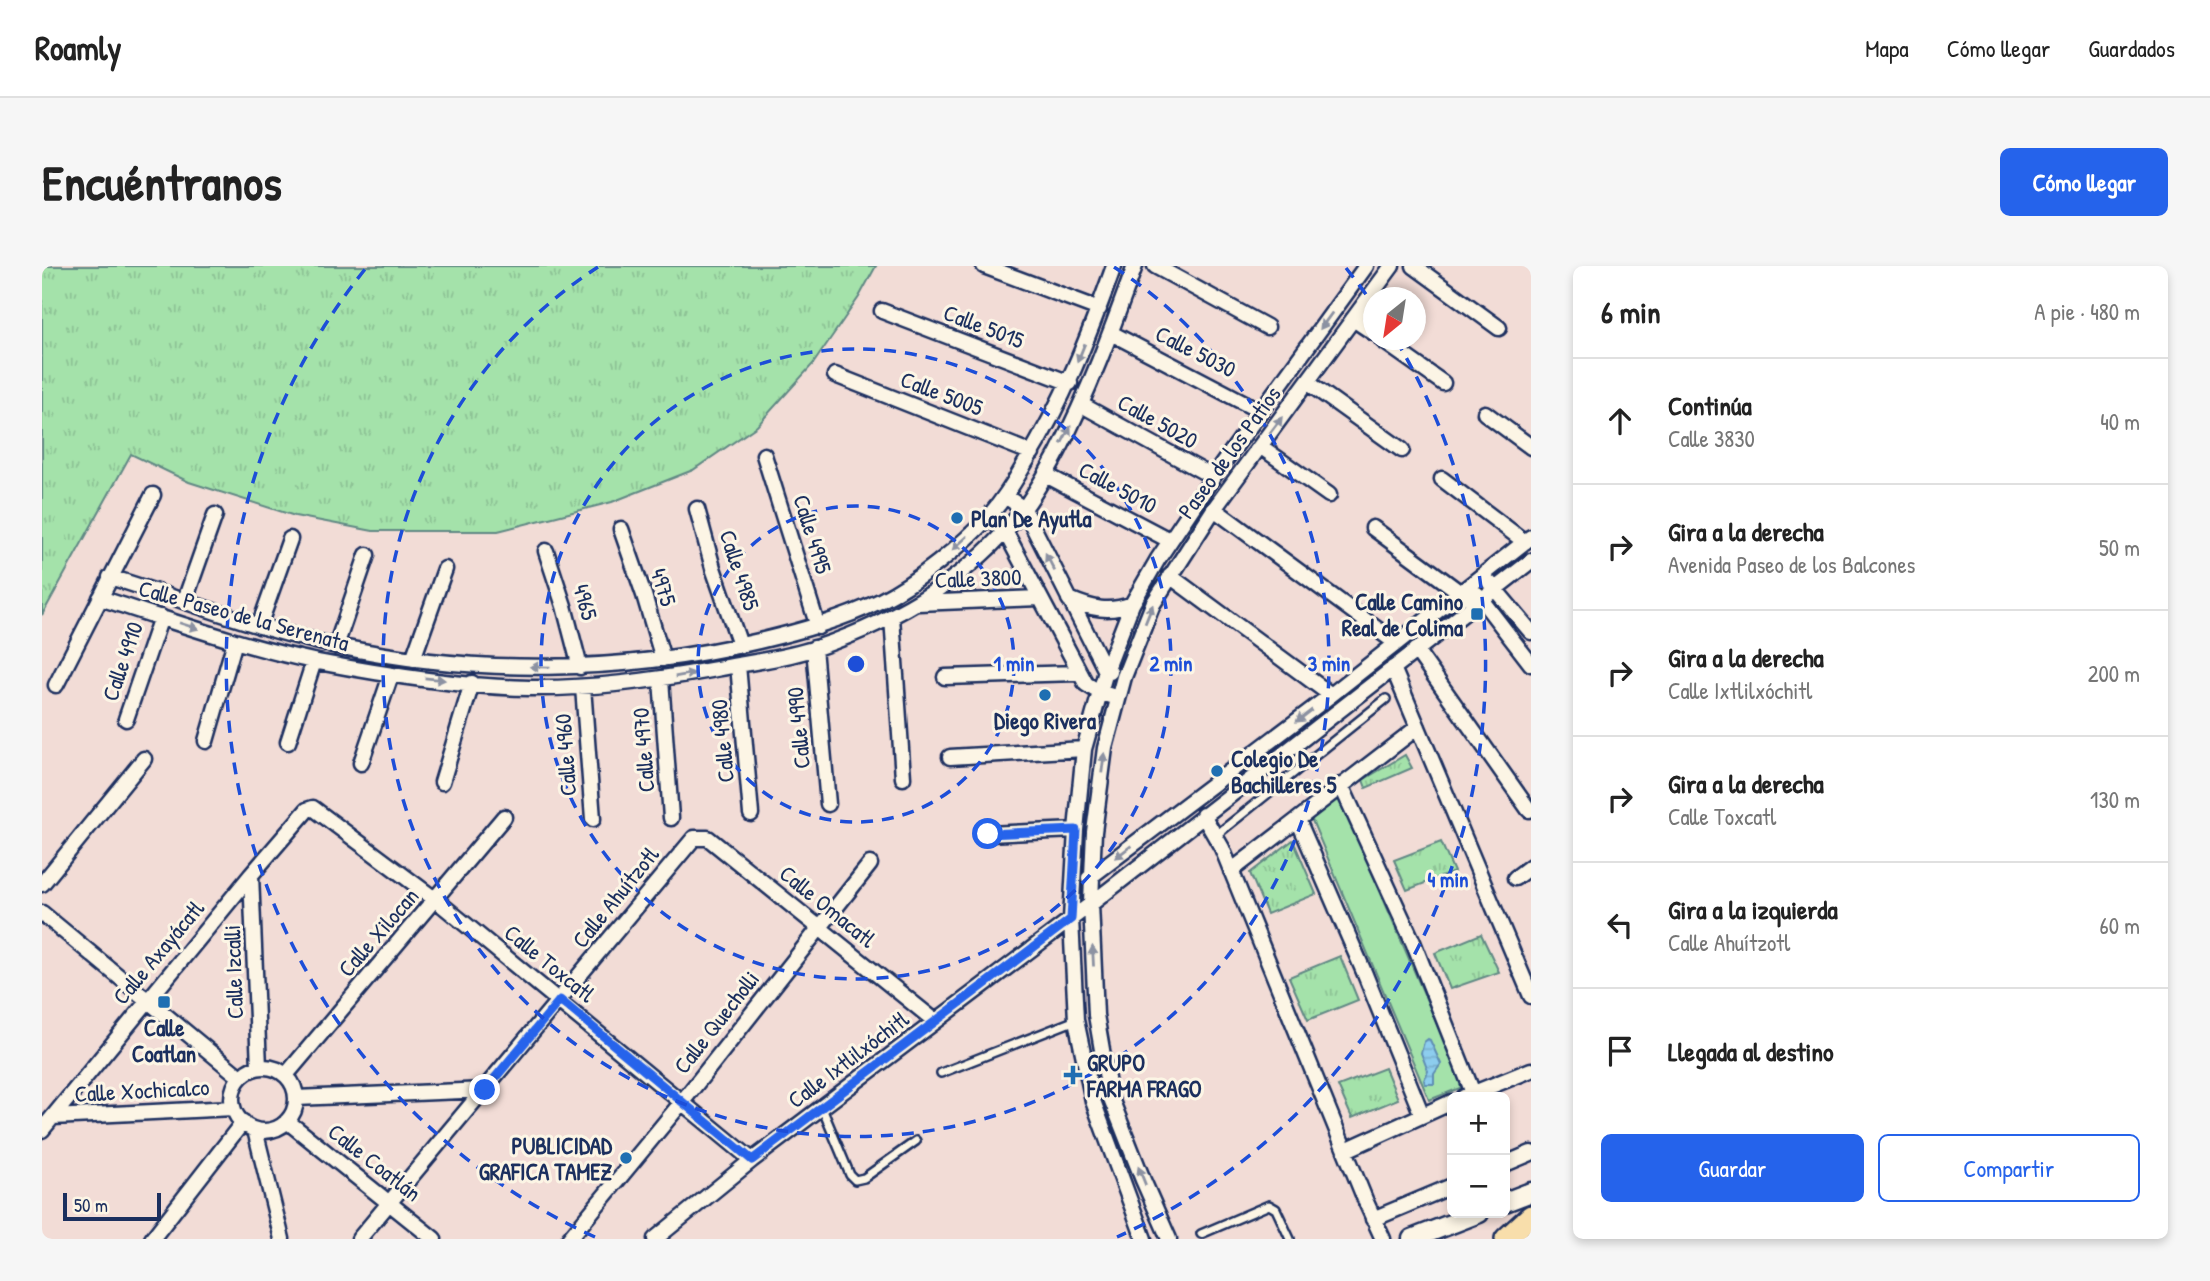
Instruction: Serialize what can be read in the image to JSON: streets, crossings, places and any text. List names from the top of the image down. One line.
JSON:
{"streets":{"street":["Calle 5015","Calle 5030","Calle 5005","Calle 5020","Paseo de los Patios","Calle 5010","Calle 4995","Calle 4985","Calle 3800","4975","4965","Calle Paseo de la Serenata","Calle 4910","Calle 4990","Calle 4980","Calle 4970","Calle 4960","Calle Ahuítzotl","Calle Omacatl","Calle Xilocan","Calle Axayácatl","Calle Toxcatl","Calle Izcalli","Calle Quecholli","Calle Ixtlilxóchitl","Calle Xochicalco","Calle Coatlán"]},"crossings":[["Calle 5015","Calle Paseo de la Serenata"],["Calle 5030","Paseo de los Patios"],["Calle 5030","Calle Paseo de la Serenata"],["Calle 5005","Calle Paseo de la Serenata"],["Calle 5020","Paseo de los Patios"],["Calle 5020","Calle Paseo de la Serenata"],["Paseo de los Patios","Calle 5010"],["Paseo de los Patios","Calle Ixtlilxóchitl"],["Calle 5010","Calle Paseo de la Serenata"],["Calle 4995","Calle Paseo de la Serenata"],["Calle 4985","Calle Paseo de la Serenata"],["Calle 3800","Calle Paseo de la Serenata"],["4975","Calle Paseo de la Serenata"],["4965","Calle Paseo de la Serenata"],["Calle Paseo de la Serenata","Calle 4910"],["Calle Paseo de la Serenata","Calle 4990"],["Calle Paseo de la Serenata","Calle 4980"],["Calle Paseo de la Serenata","Calle 4970"],["Calle Paseo de la Serenata","Calle 4960"],["Calle Ahuítzotl","Calle Omacatl"],["Calle Ahuítzotl","Calle Toxcatl"],["Calle Ahuítzotl","Calle Coatlán"],["Calle Omacatl","Calle Quecholli"],["Calle Omacatl","Calle Ixtlilxóchitl"],["Calle Xilocan","Calle Toxcatl"],["Calle Xilocan","Calle Izcalli"],["Calle Xilocan","Calle Xochicalco"],["Calle Xilocan","Calle Coatlán"],["Calle Axayácatl","Calle Toxcatl"],["Calle Axayácatl","Calle Izcalli"],["Calle Axayácatl","Calle Xochicalco"],["Calle Toxcatl","Calle Quecholli"],["Calle Toxcatl","Calle Ixtlilxóchitl"],["Calle Izcalli","Calle Xochicalco"],["Calle Izcalli","Calle Coatlán"],["Calle Xochicalco","Calle Coatlán"]],"places":{"other":["Plan De Ayutla","Diego Rivera","Colegio De Bachilleres 5","PUBLICIDAD GRAFICA TAMEZ"],"transit":["Calle Camino Real de Colima","Calle Coatlan"],"health":["GRUPO FARMA FRAGO"]},"scale_bar":"50 m","north":"bottom left","page":{"header":"Roamly","nav":["Mapa","Cómo llegar","Guardados"],"buttons":["Cómo llegar",["Guardar","Compartir"]],"title":"Encuéntranos","heading":["6 min","A pie · 480 m"],"list":[["Continúa","Calle 3830","40 m"],["Gira a la derecha","Avenida Paseo de los Balcones","50 m"],["Gira a la derecha","Calle Ixtlilxóchitl","200 m"],["Gira a la derecha","Calle Toxcatl","130 m"],["Gira a la izquierda","Calle Ahuítzotl","60 m"],"Llegada al destino"],"map_buttons":["+","−"],"scale":"50 m"},"rings":["1 min","2 min","3 min","4 min"]}
